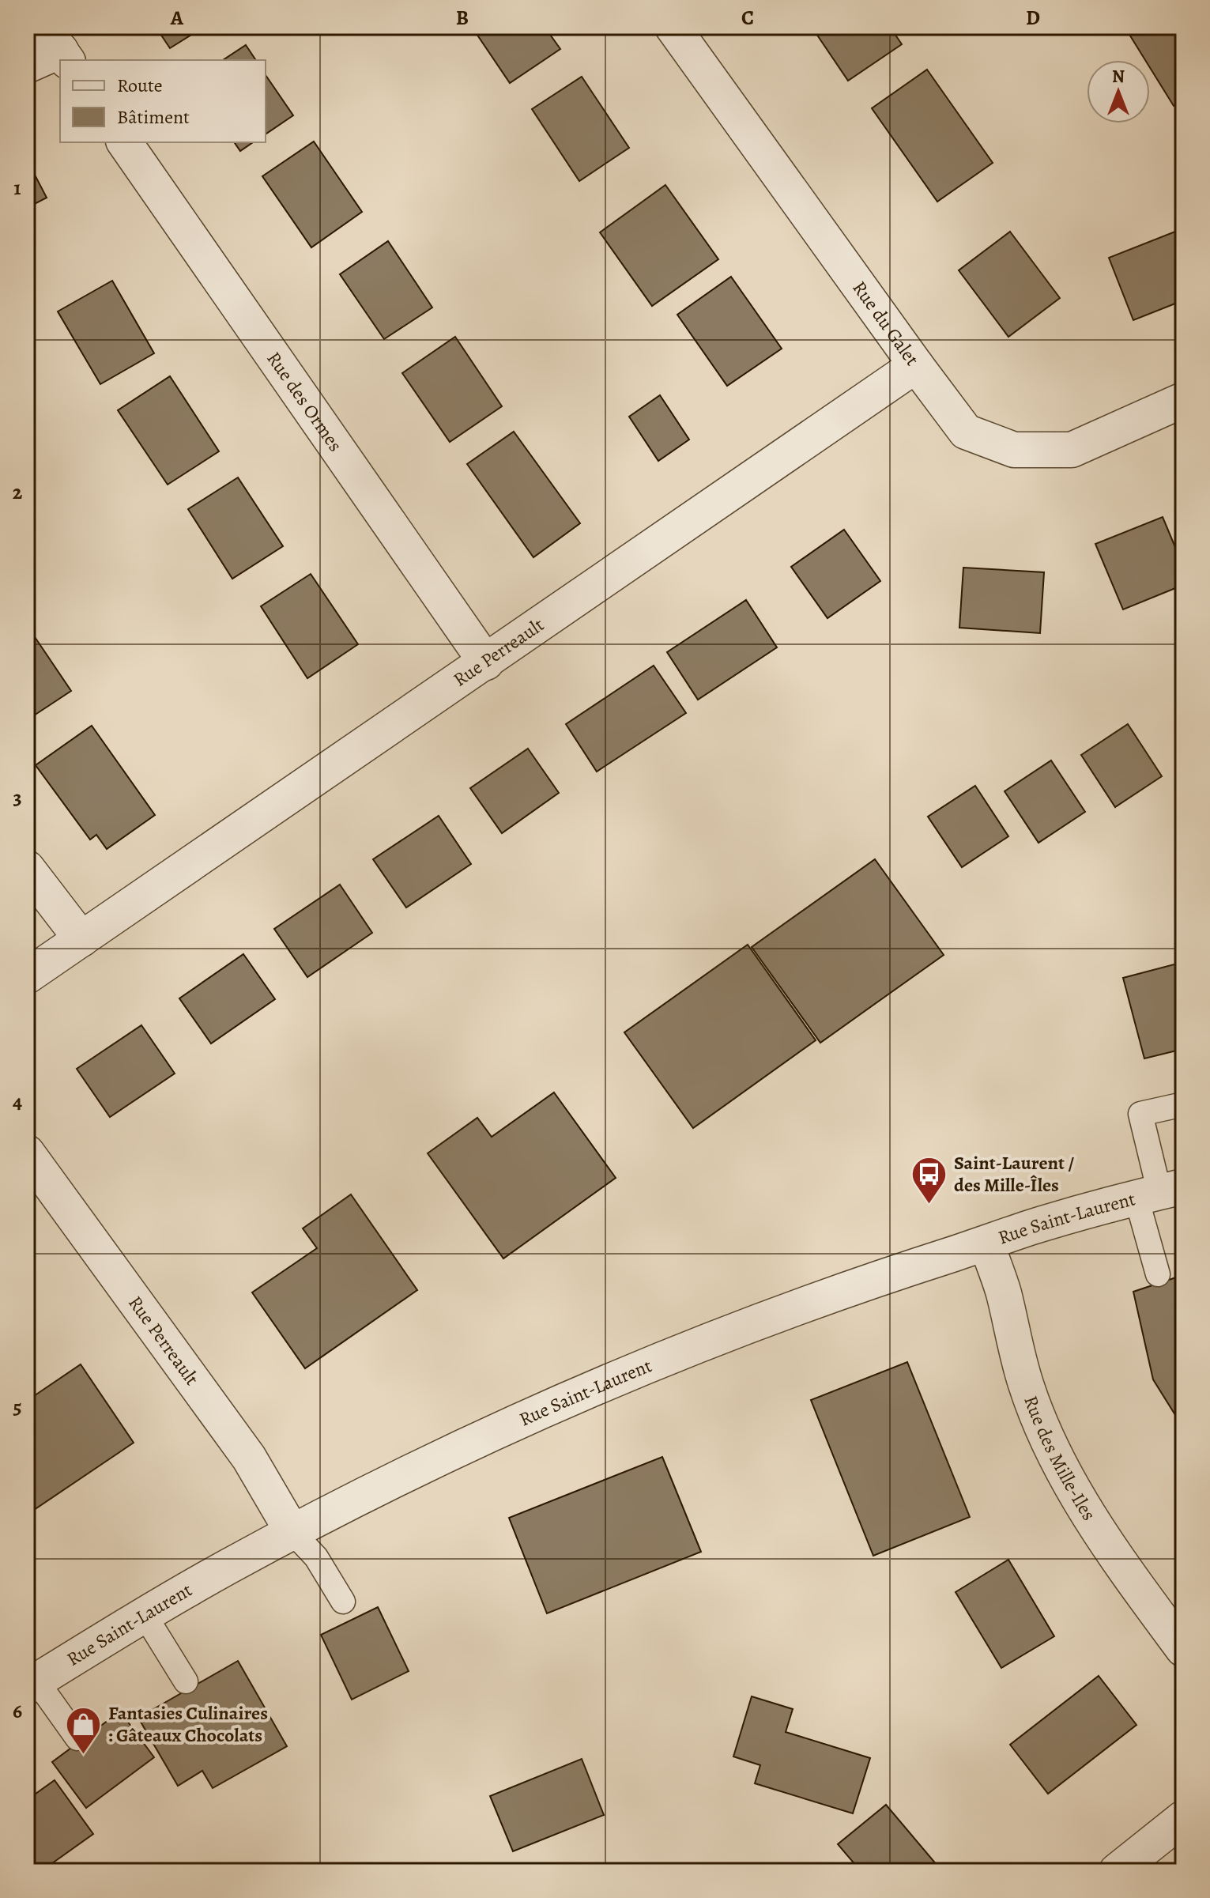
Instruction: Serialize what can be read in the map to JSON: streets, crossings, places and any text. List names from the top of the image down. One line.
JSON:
{"streets":{"street":["Rue du Galet","Rue des Ormes","Rue Perreault","Rue Saint-Laurent","Rue des Mille-Iles"]},"crossings":[["Rue du Galet","Rue Perreault"],["Rue des Ormes","Rue Perreault"],["Rue Perreault","Rue Saint-Laurent"],["Rue Saint-Laurent","Rue des Mille-Iles"]],"places":{"bus stop":["Saint-Laurent / des Mille-Îles"],"shop":["Fantasies Culinaires : Gâteaux Chocolats"]},"legend":["Route","Bâtiment"],"north":"top","grid":{"columns":["A","B","C","D"],"rows":["1","2","3","4","5","6"]}}
